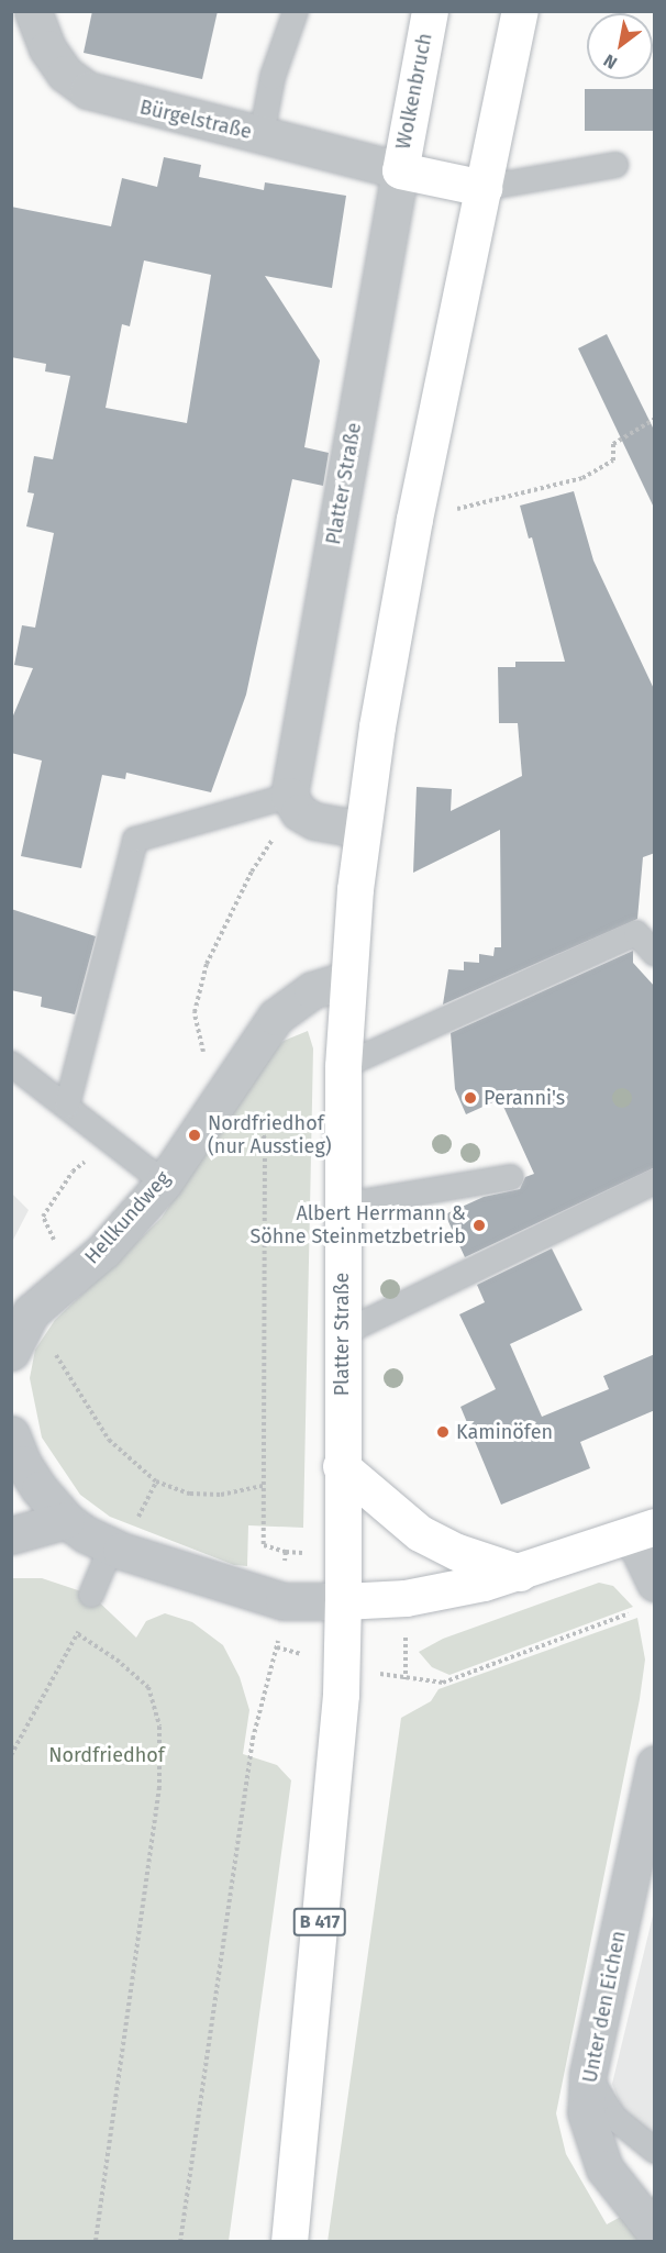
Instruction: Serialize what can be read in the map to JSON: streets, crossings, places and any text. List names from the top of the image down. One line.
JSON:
{"streets":{"main road":["Wolkenbruch","Platter Straße","B 417"],"street":["Bürgelstraße","Hellkundweg","Unter den Eichen"]},"crossings":[["Wolkenbruch","Bürgelstraße"],["Wolkenbruch","Platter Straße"],["Bürgelstraße","Platter Straße"],["Platter Straße","Hellkundweg"],["Platter Straße","B 417"]],"parks":["Nordfriedhof"],"places":["Peranni's","Nordfriedhof (nur Ausstieg)","Albert Herrmann & Söhne Steinmetzbetrieb","Kaminöfen"],"north":"bottom left"}
